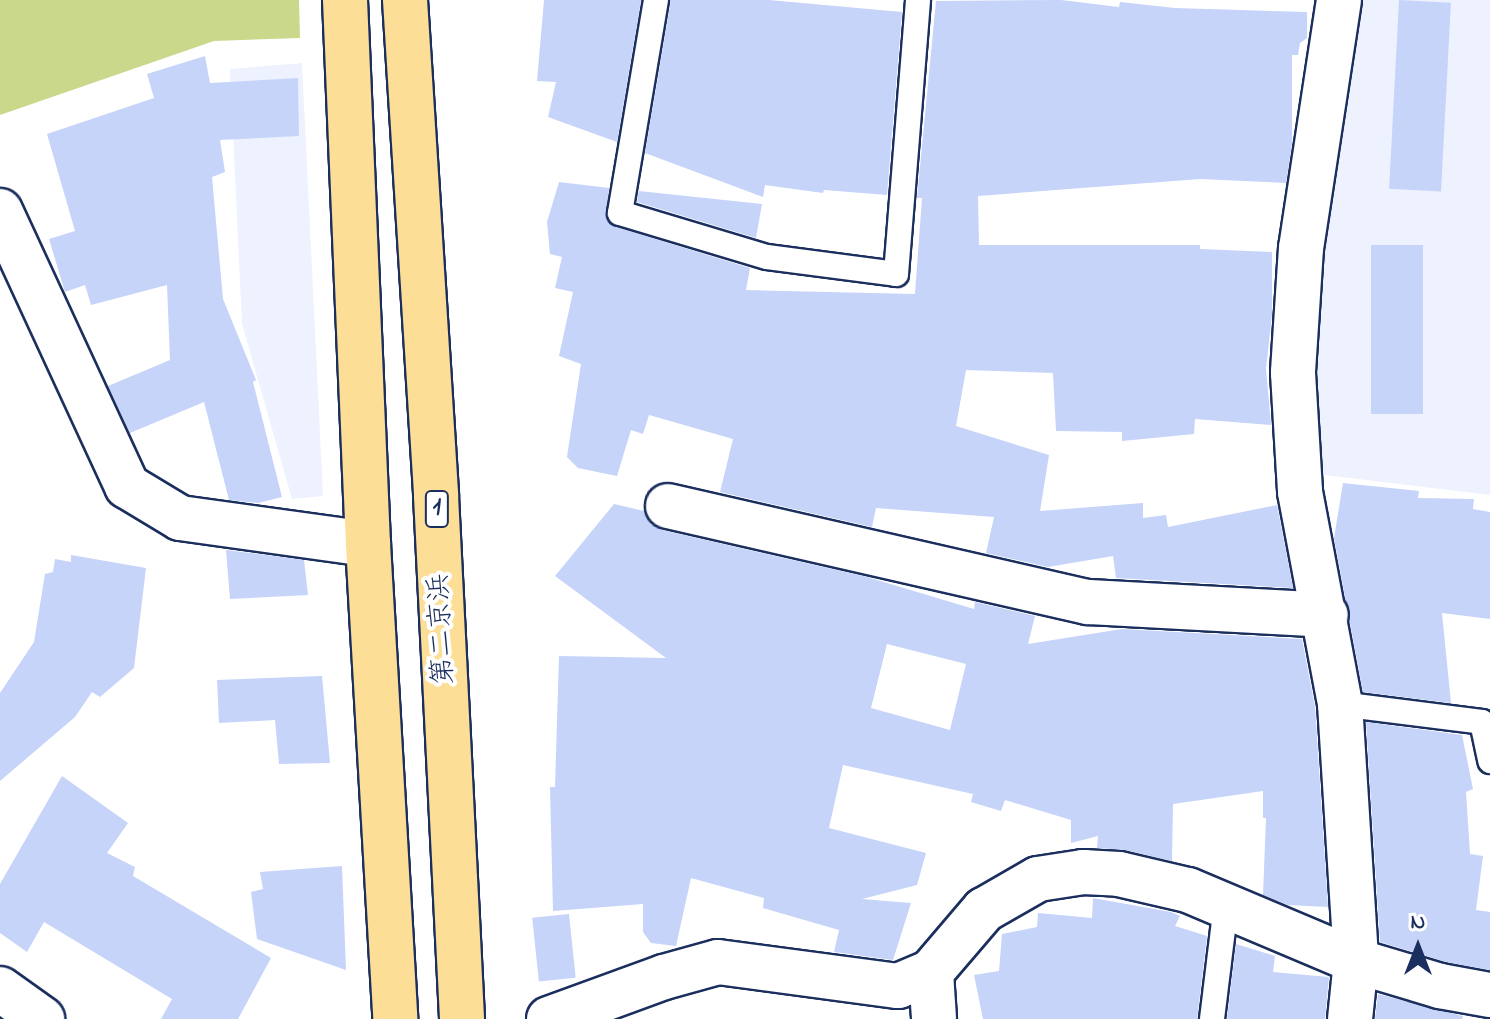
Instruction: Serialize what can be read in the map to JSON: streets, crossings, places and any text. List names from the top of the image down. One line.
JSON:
{"streets":{"highway":["1","第二京浜"]},"north":"top"}
